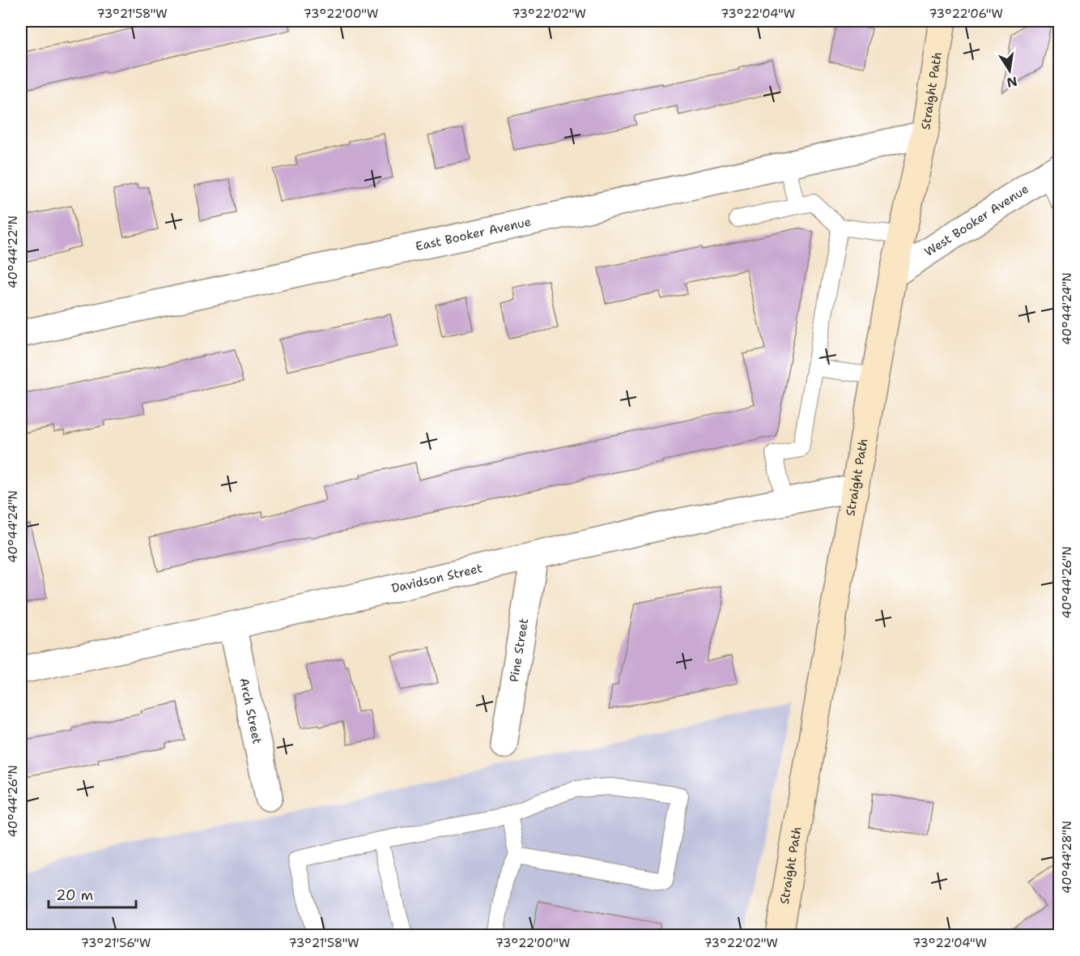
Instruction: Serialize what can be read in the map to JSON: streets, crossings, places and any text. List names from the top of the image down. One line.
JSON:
{"streets":{"main road":["Straight Path"],"street":["West Booker Avenue","East Booker Avenue","Davidson Street","Pine Street","Arch Street"]},"crossings":[["Straight Path","West Booker Avenue"],["Straight Path","East Booker Avenue"],["Straight Path","Davidson Street"],["Davidson Street","Pine Street"],["Davidson Street","Arch Street"]],"scale_bar":"20 m","north":"bottom","coordinates":["73°21'58\"W","73°22'00\"W","73°22'02\"W","73°22'04\"W","73°22'06\"W","40°44'22\"N","40°44'24\"N","40°44'26\"N","40°44'28\"N","73°21'56\"W"]}
